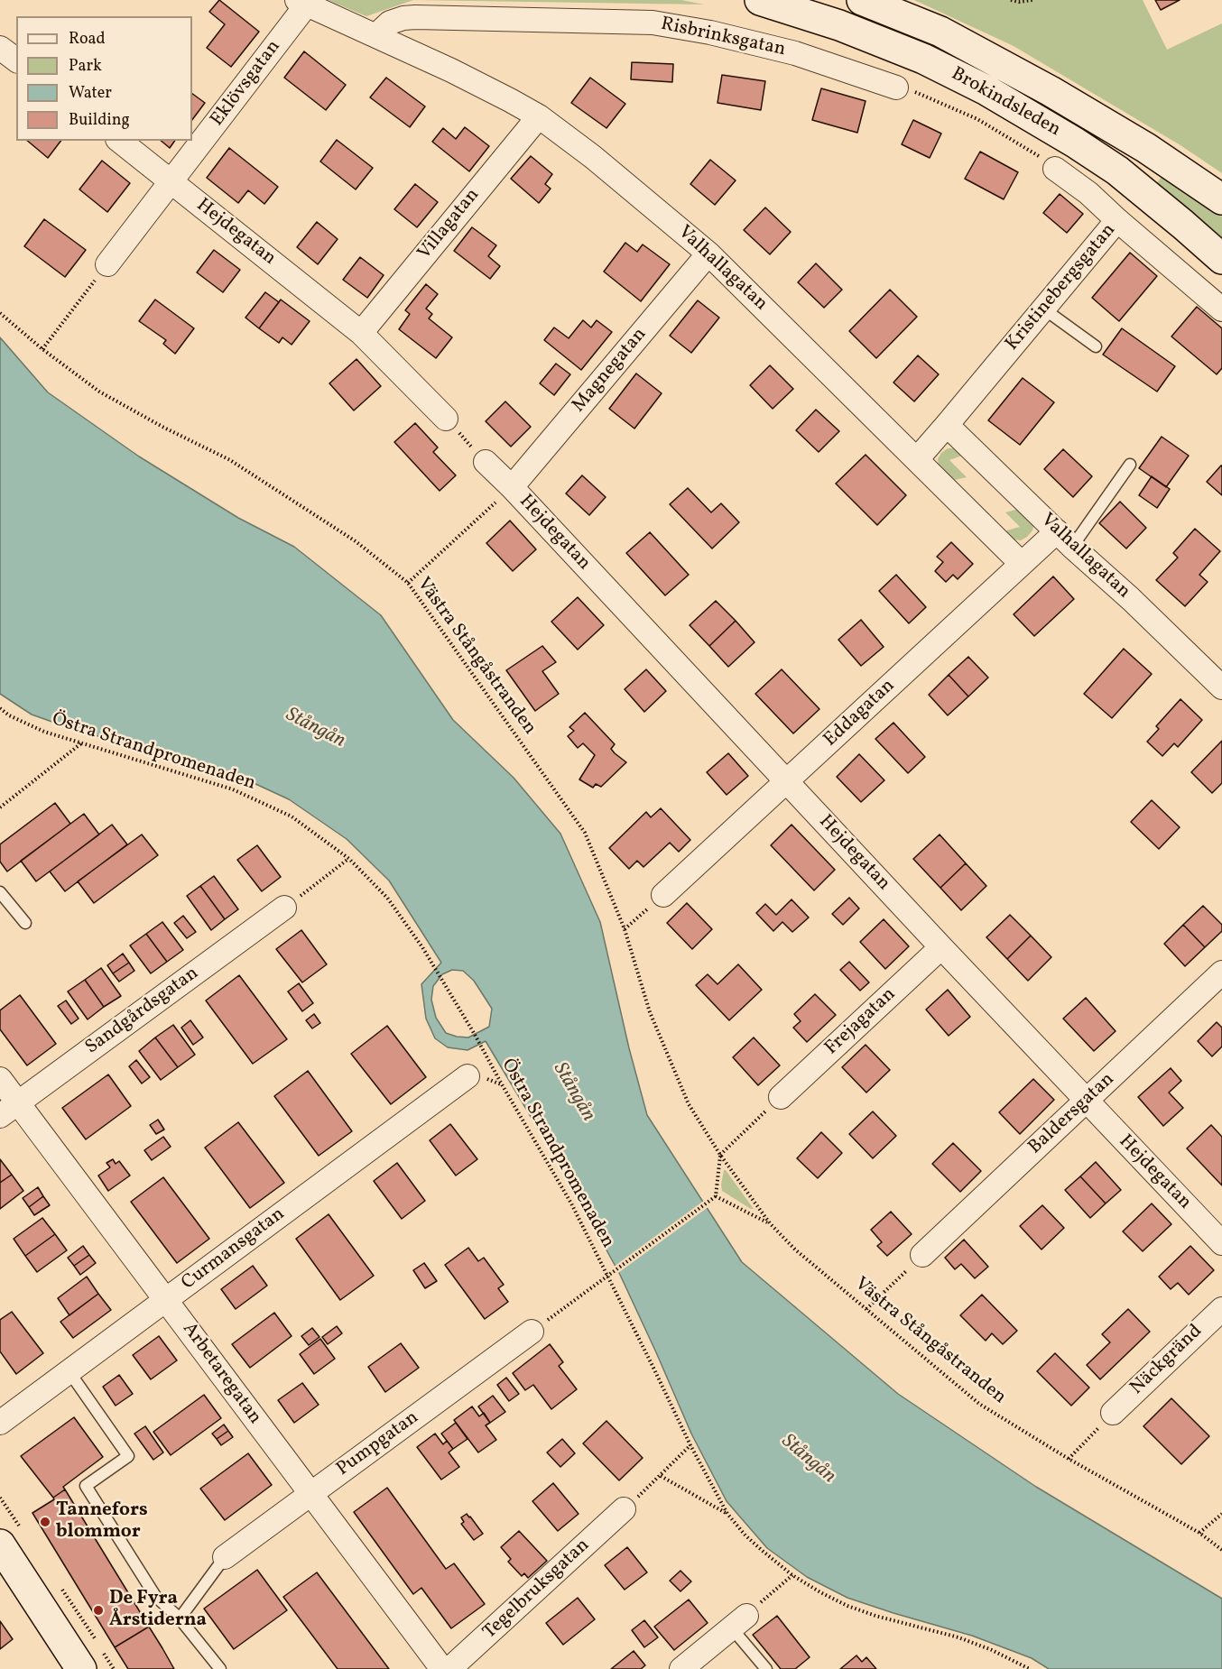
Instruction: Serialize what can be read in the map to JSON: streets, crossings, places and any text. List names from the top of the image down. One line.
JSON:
{"streets":{"main road":["Brokindsleden"],"street":["Risbrinksgatan","Eklövsgatan","Villagatan","Hejdegatan","Valhallagatan","Kristinebergsgatan","Magnegatan","Eddagatan","Sandgårdsgatan","Frejagatan","Baldersgatan","Curmansgatan","Näckgränd","Arbetaregatan","Pumpgatan","Tegelbruksgatan"],"path":["Västra Stångåstranden","Östra Strandpromenaden"]},"crossings":[["Risbrinksgatan","Valhallagatan"],["Eklövsgatan","Hejdegatan"],["Villagatan","Hejdegatan"],["Villagatan","Valhallagatan"],["Hejdegatan","Magnegatan"],["Hejdegatan","Eddagatan"],["Hejdegatan","Frejagatan"],["Hejdegatan","Baldersgatan"],["Valhallagatan","Kristinebergsgatan"],["Valhallagatan","Magnegatan"],["Valhallagatan","Eddagatan"],["Sandgårdsgatan","Arbetaregatan"],["Curmansgatan","Arbetaregatan"],["Arbetaregatan","Pumpgatan"]],"water":["Stångån"],"places":["Tannefors blommor","De Fyra Årstiderna"],"legend":["Road","Park","Water","Building"]}
